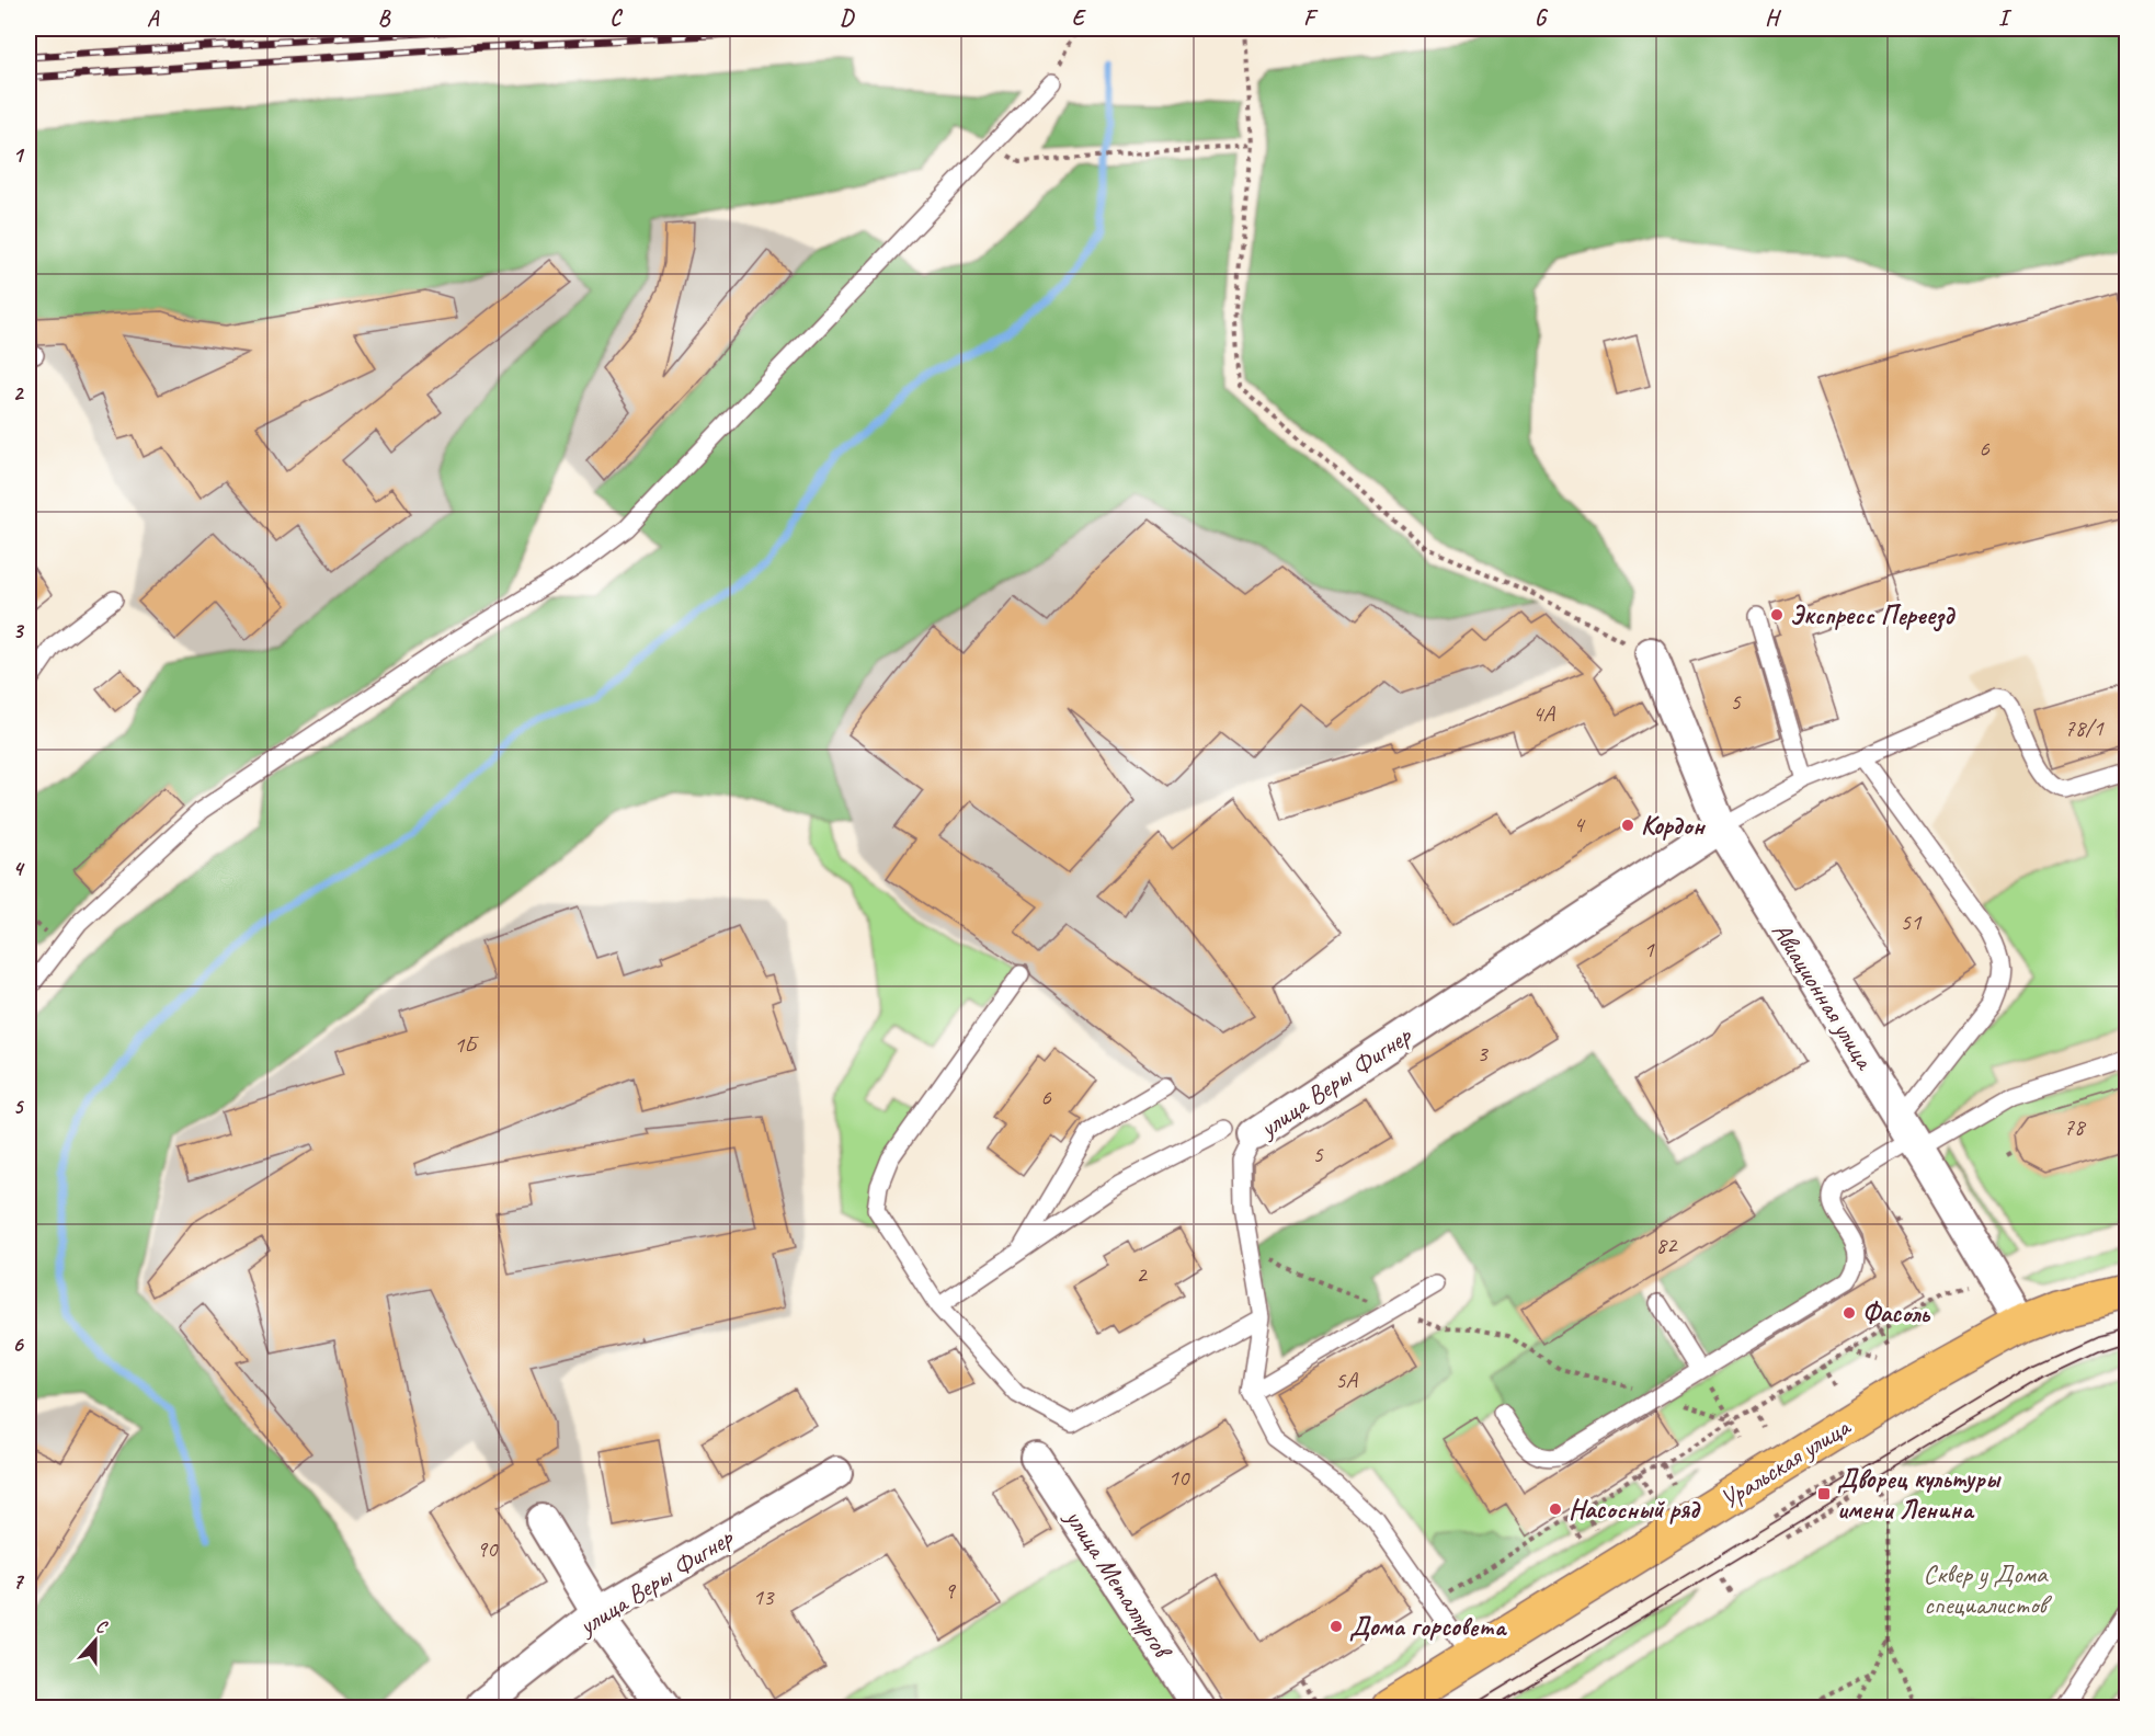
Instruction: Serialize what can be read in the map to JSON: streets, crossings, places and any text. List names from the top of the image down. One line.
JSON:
{"streets":{"main road":["Уральская улица"],"street":["Авиационная улица","улица Веры Фигнер","улица Металлургов"]},"crossings":[["Авиационная улица","улица Веры Фигнер"],["Авиационная улица","Уральская улица"]],"parks":["Сквер у Дома специалистов"],"places":{"other":["Экспресс Переезд","Кордон","Фасоль","Насосный ряд","Дома горсовета"],"transit":["Дворец культуры имени Ленина"]},"house_numbers":["6","5","4А","78/1","4","51","1","1Б","3","6","78","5","82","2","5А","10","90","9","13"],"north":"top","grid":{"columns":["A","B","C","D","E","F","G","H","I"],"rows":["1","2","3","4","5","6","7"]}}
